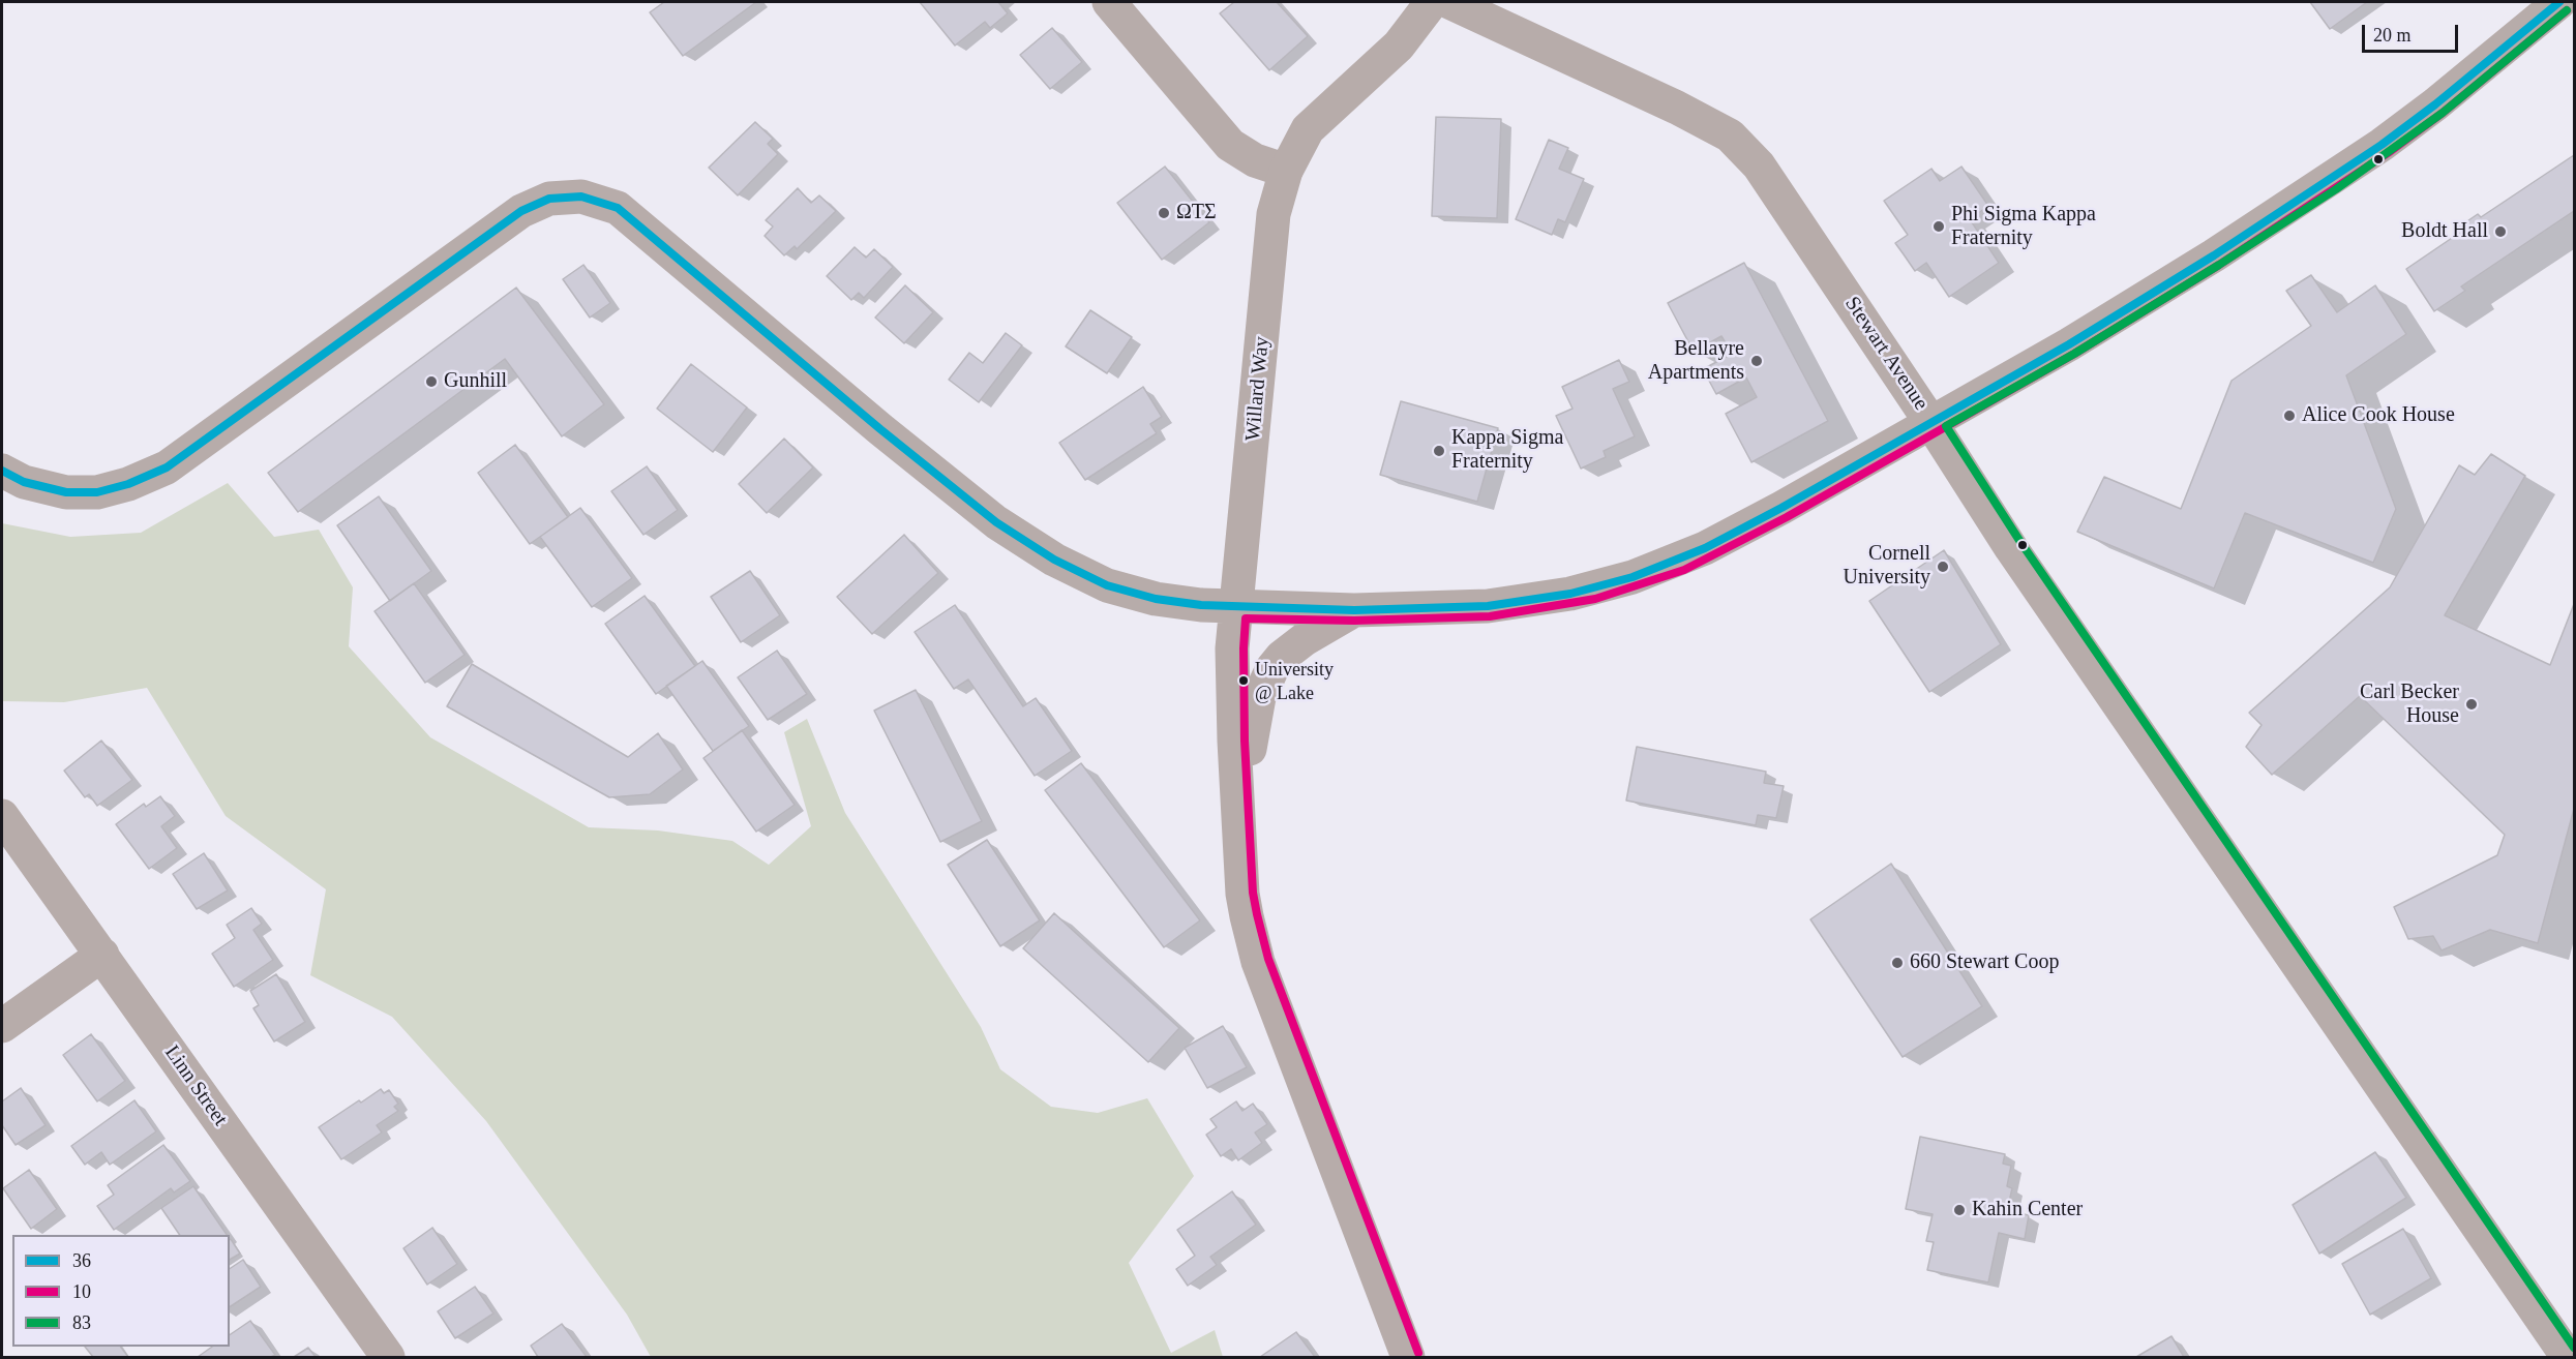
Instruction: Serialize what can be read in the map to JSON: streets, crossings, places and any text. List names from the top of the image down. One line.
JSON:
{"streets":{"street":["Stewart Avenue","Willard Way","Linn Street"]},"places":["ΩΤΣ","Phi Sigma Kappa Fraternity","Boldt Hall","Bellayre Apartments","Gunhill","Alice Cook House","Kappa Sigma Fraternity","Cornell University","University @ Lake","Carl Becker House","660 Stewart Coop","Kahin Center"],"lines":["transit line 36","transit line 10","transit line 83"],"legend":["36","10","83"],"scale_bar":"20 m"}
